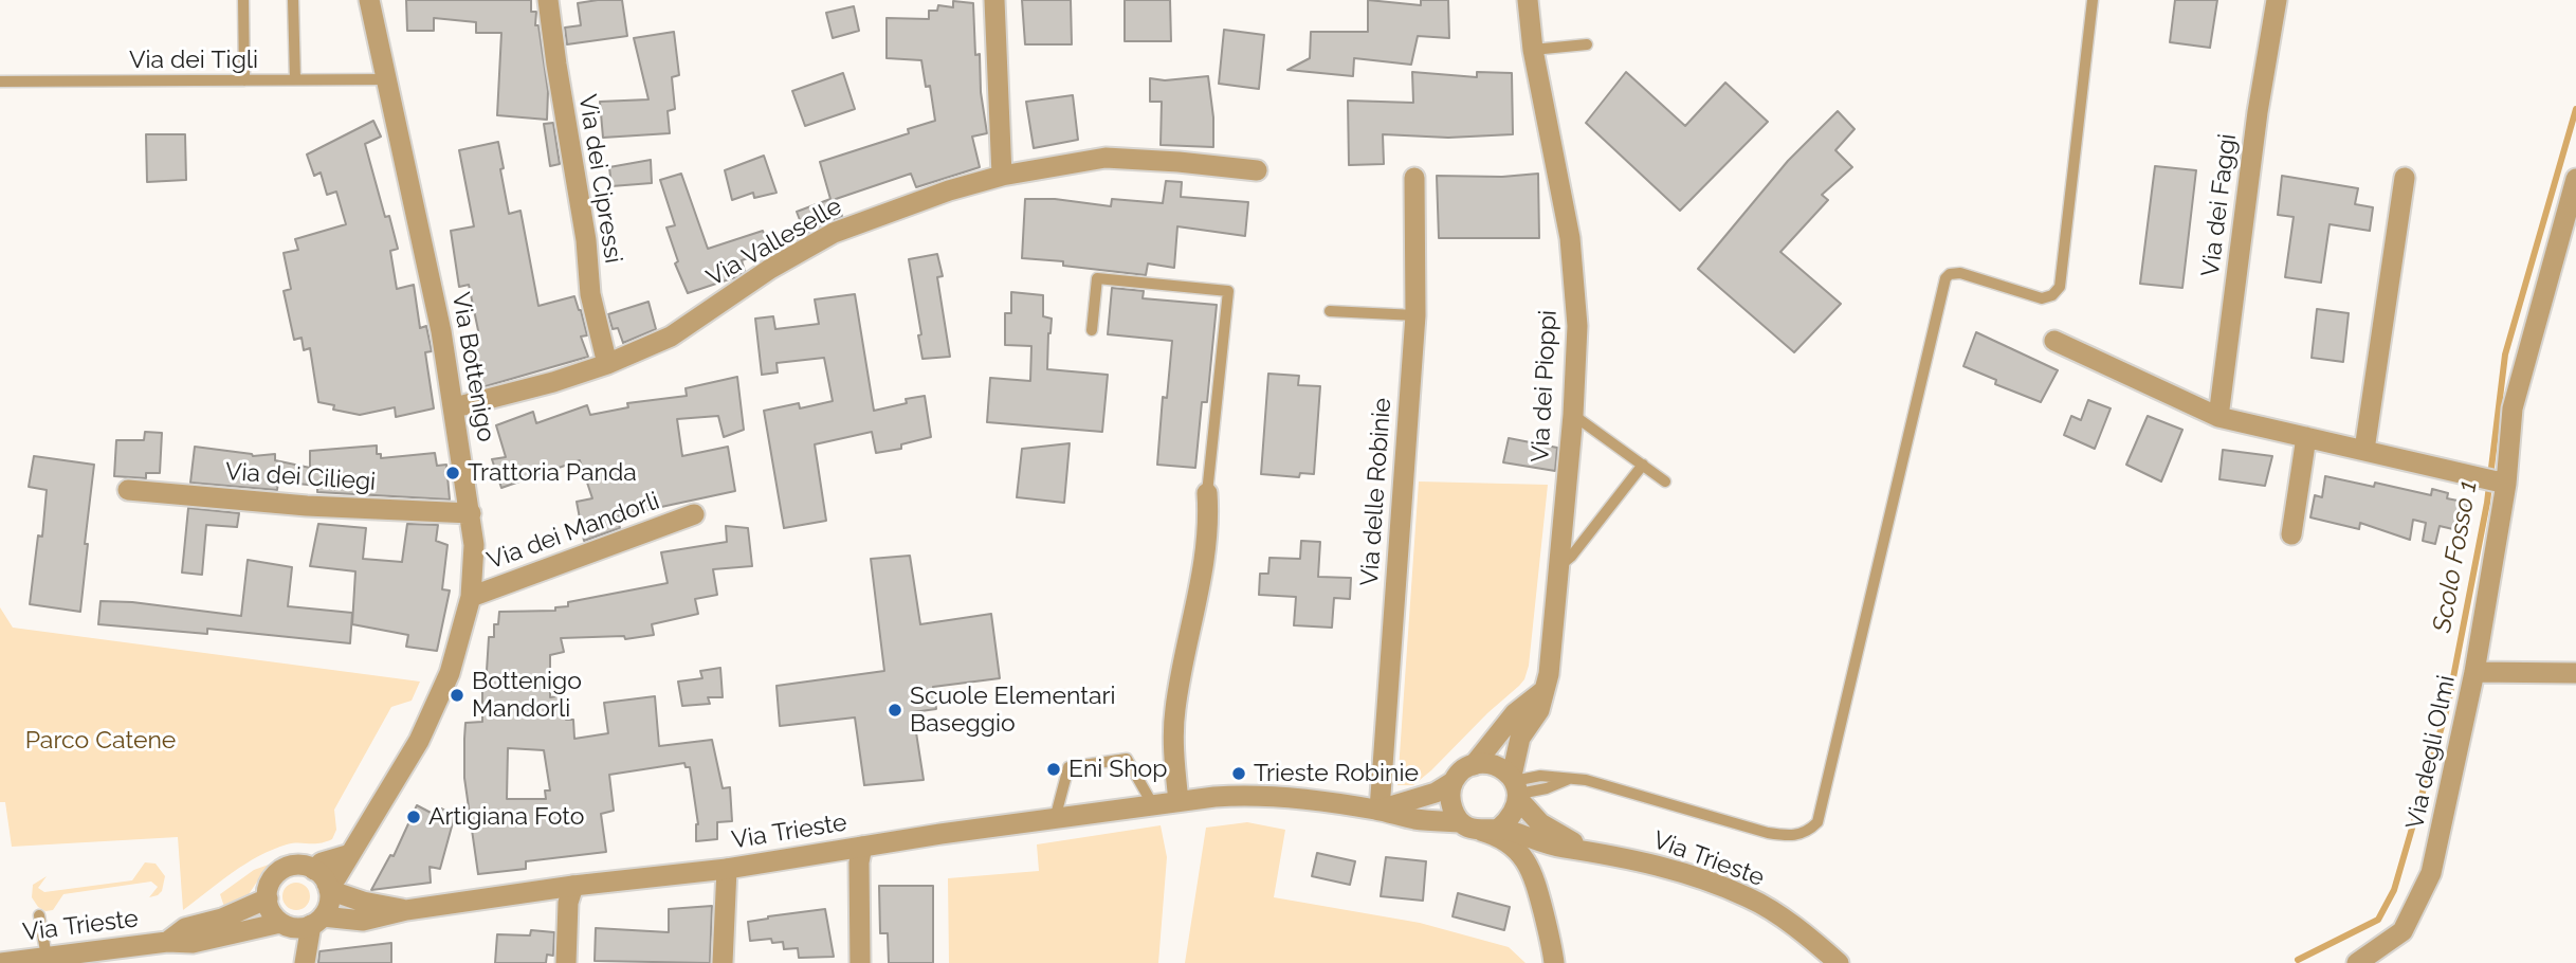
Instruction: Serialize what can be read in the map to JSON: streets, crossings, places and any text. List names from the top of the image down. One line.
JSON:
{"streets":{"street":["Via dei Cipressi","Via dei Faggi","Via Valleselle","Via Bottenigo","Via dei Pioppi","Via dei Ciliegi","Via delle Robinie","Via dei Mandorli","Via degli Olmi","Via Trieste"],"lane":["Via dei Tigli"]},"crossings":[["Via dei Tigli","Via Bottenigo"],["Via dei Cipressi","Via Valleselle"],["Via Valleselle","Via Bottenigo"],["Via Bottenigo","Via dei Ciliegi"],["Via Bottenigo","Via dei Mandorli"],["Via Bottenigo","Via Trieste"],["Via dei Pioppi","Via Trieste"],["Via delle Robinie","Via Trieste"]],"water":["Scolo Fosso 1"],"parks":["Parco Catene"],"places":["Trattoria Panda","Bottenigo Mandorli","Scuole Elementari Baseggio","Eni Shop","Trieste Robinie","Artigiana Foto"]}
